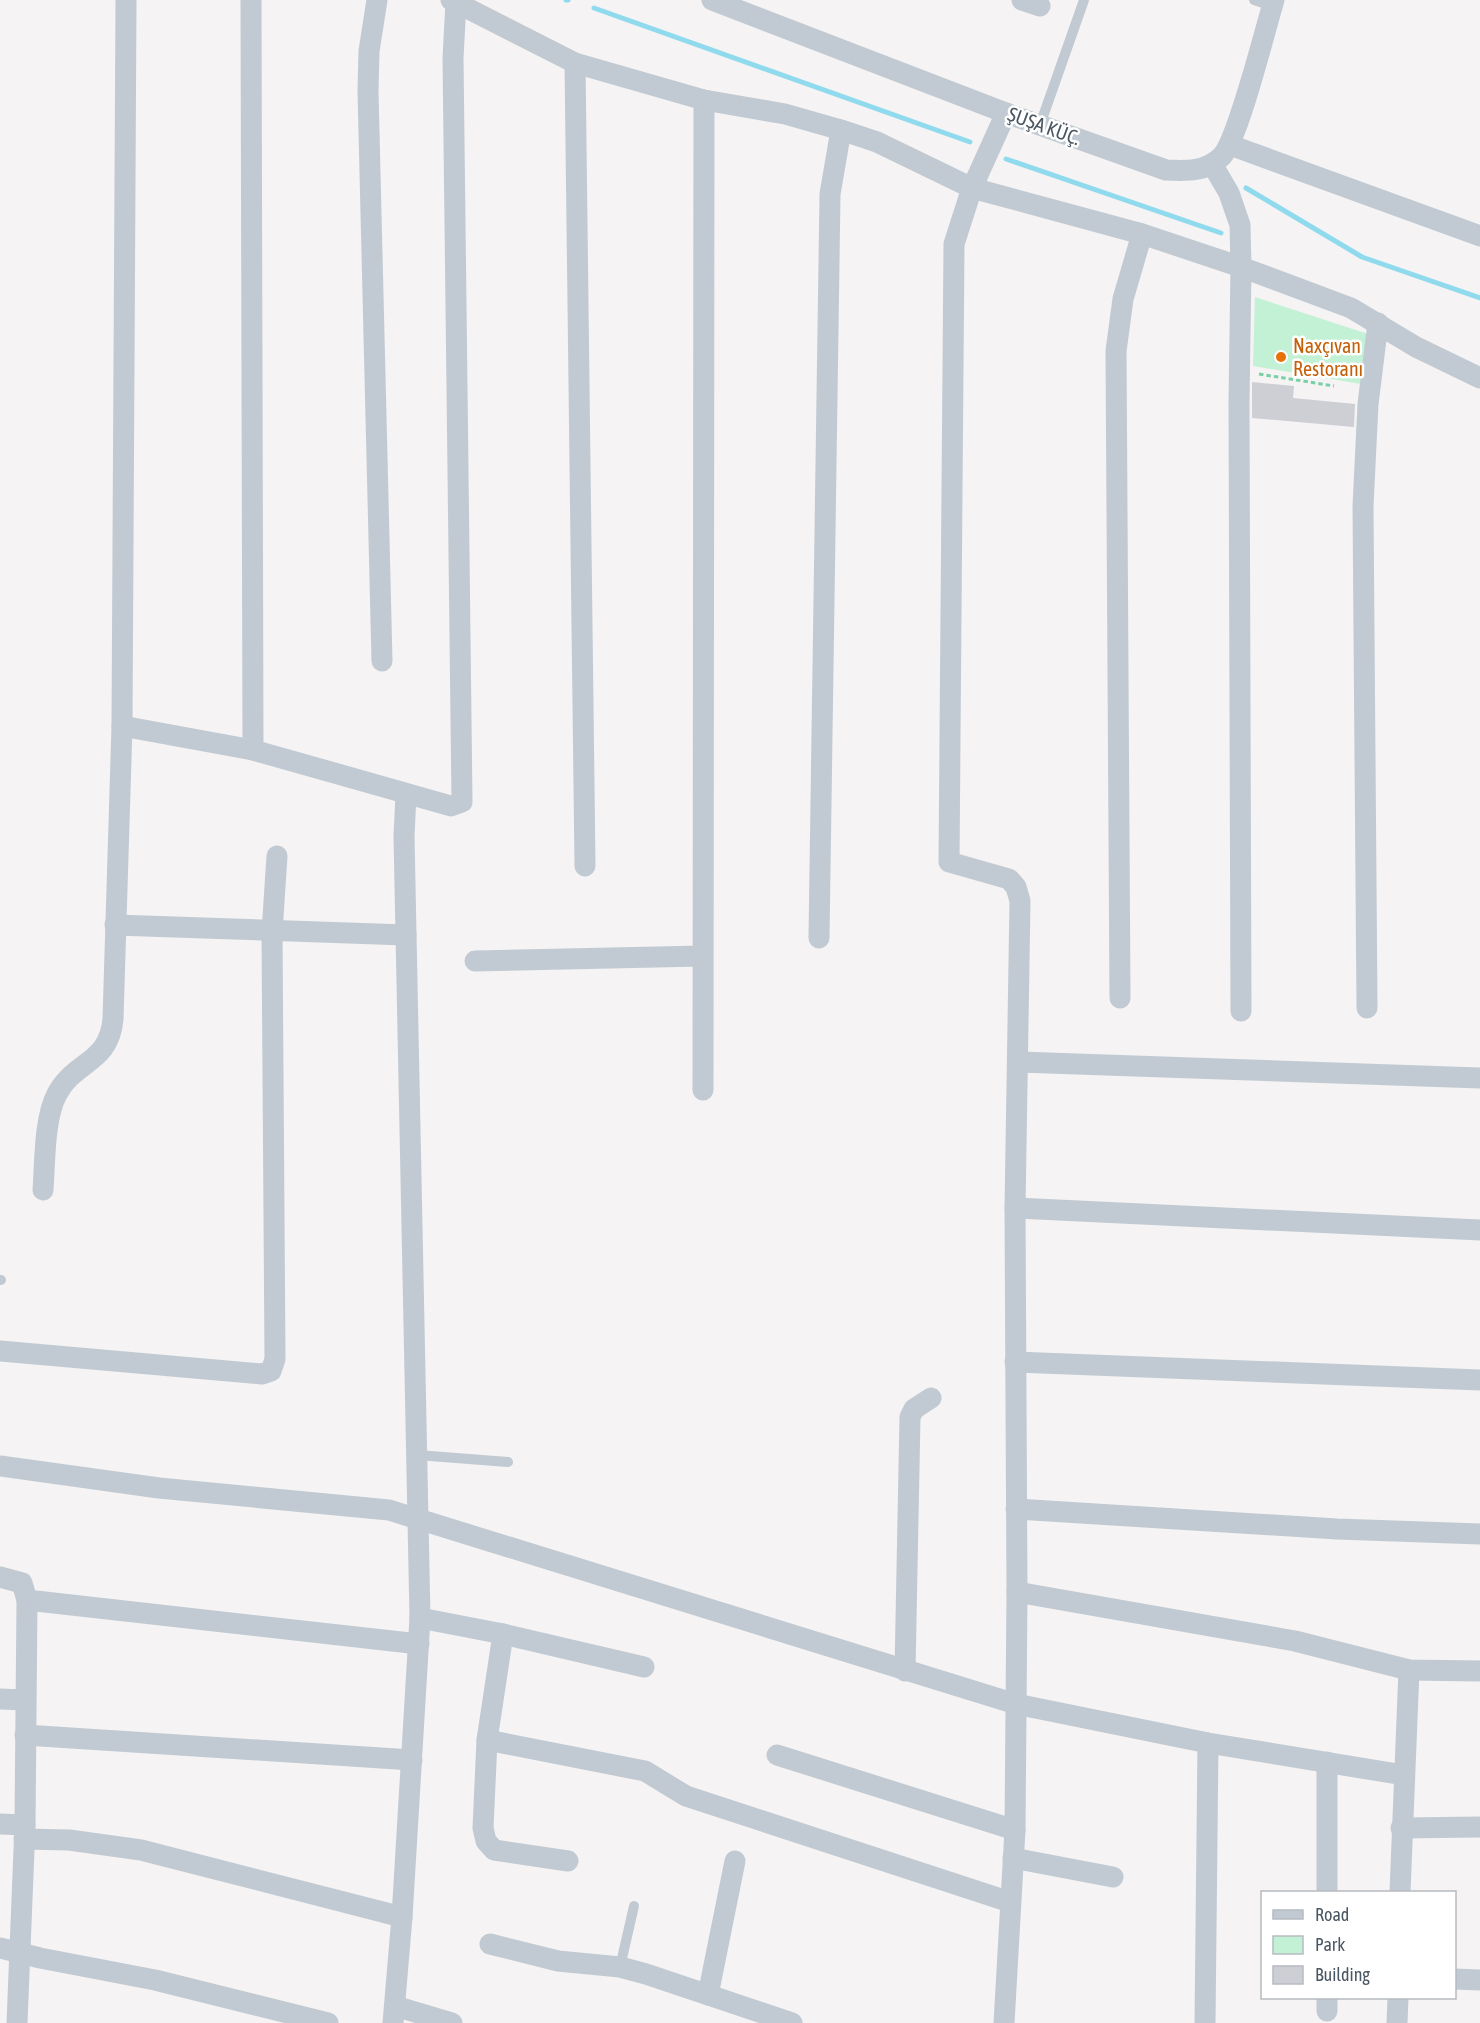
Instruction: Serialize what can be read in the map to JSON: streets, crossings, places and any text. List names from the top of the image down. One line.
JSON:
{"streets":{"street":["ŞUŞA KÜÇ."]},"places":["Naxçıvan Restoranı"],"legend":["Road","Park","Building"]}
